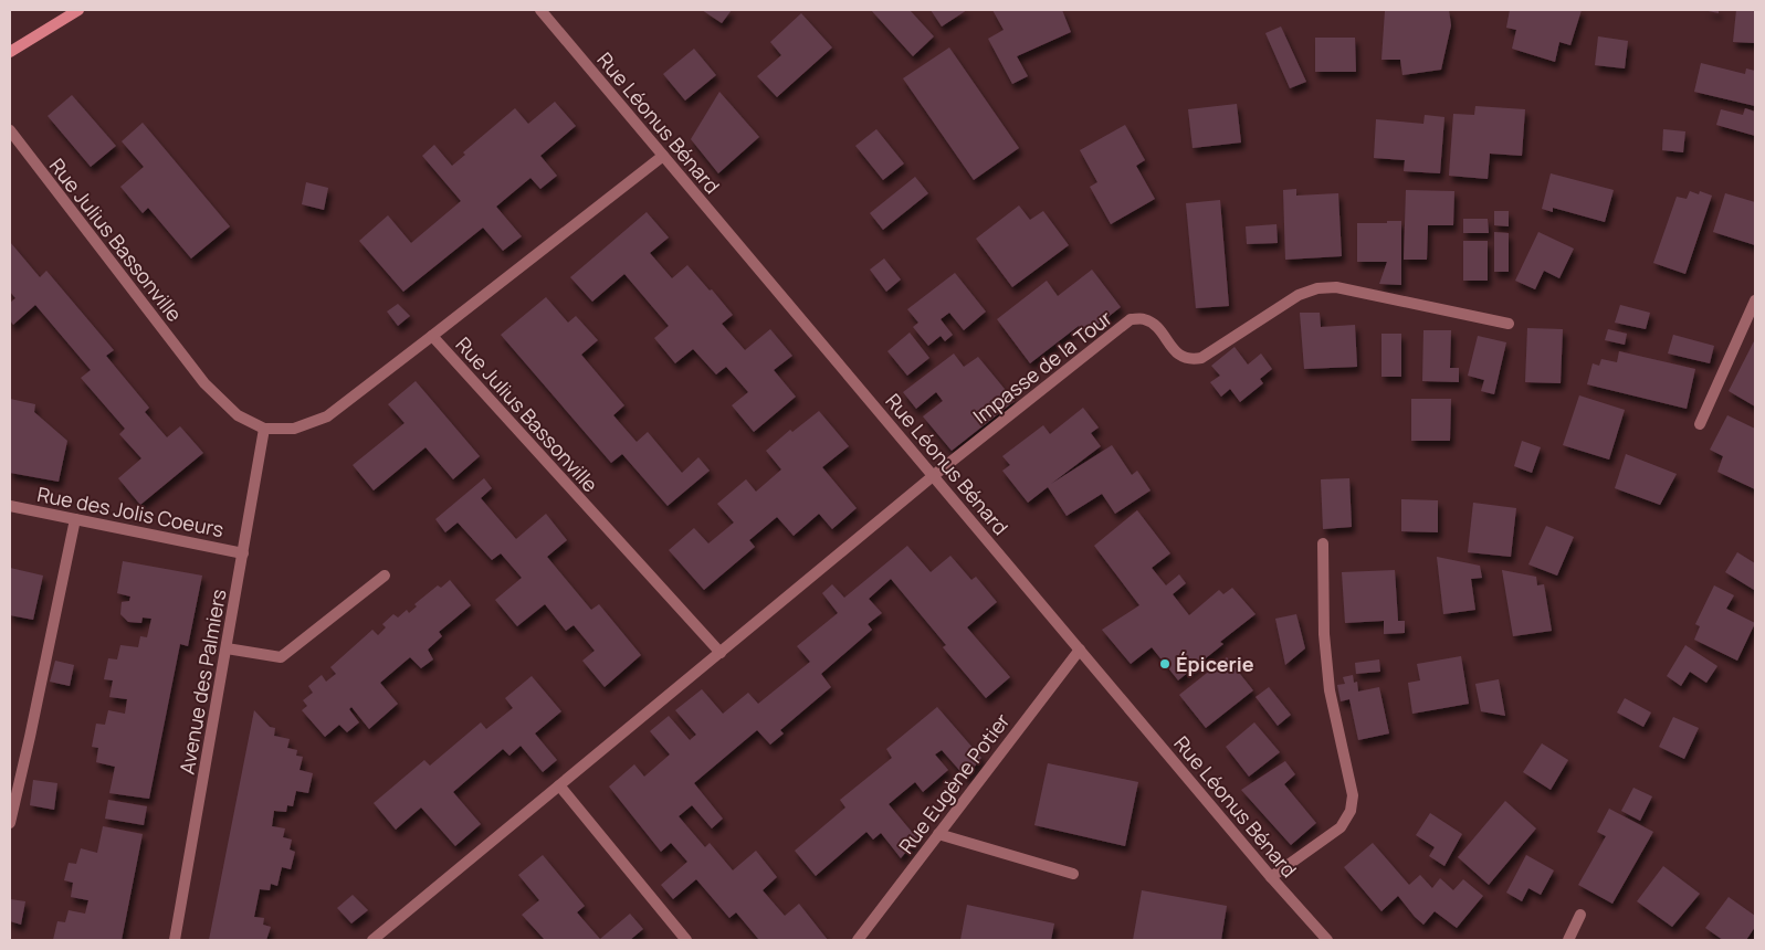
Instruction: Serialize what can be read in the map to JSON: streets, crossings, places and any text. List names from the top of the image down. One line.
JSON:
{"streets":{"street":["Rue Léonus Bénard","Rue Julius Bassonville","Impasse de la Tour","Rue des Jolis Coeurs","Avenue des Palmiers","Rue Eugène Potier"]},"crossings":[["Rue Léonus Bénard","Impasse de la Tour"],["Rue Léonus Bénard","Rue Eugène Potier"],["Rue Julius Bassonville","Avenue des Palmiers"],["Rue des Jolis Coeurs","Avenue des Palmiers"]],"places":["Épicerie"]}
